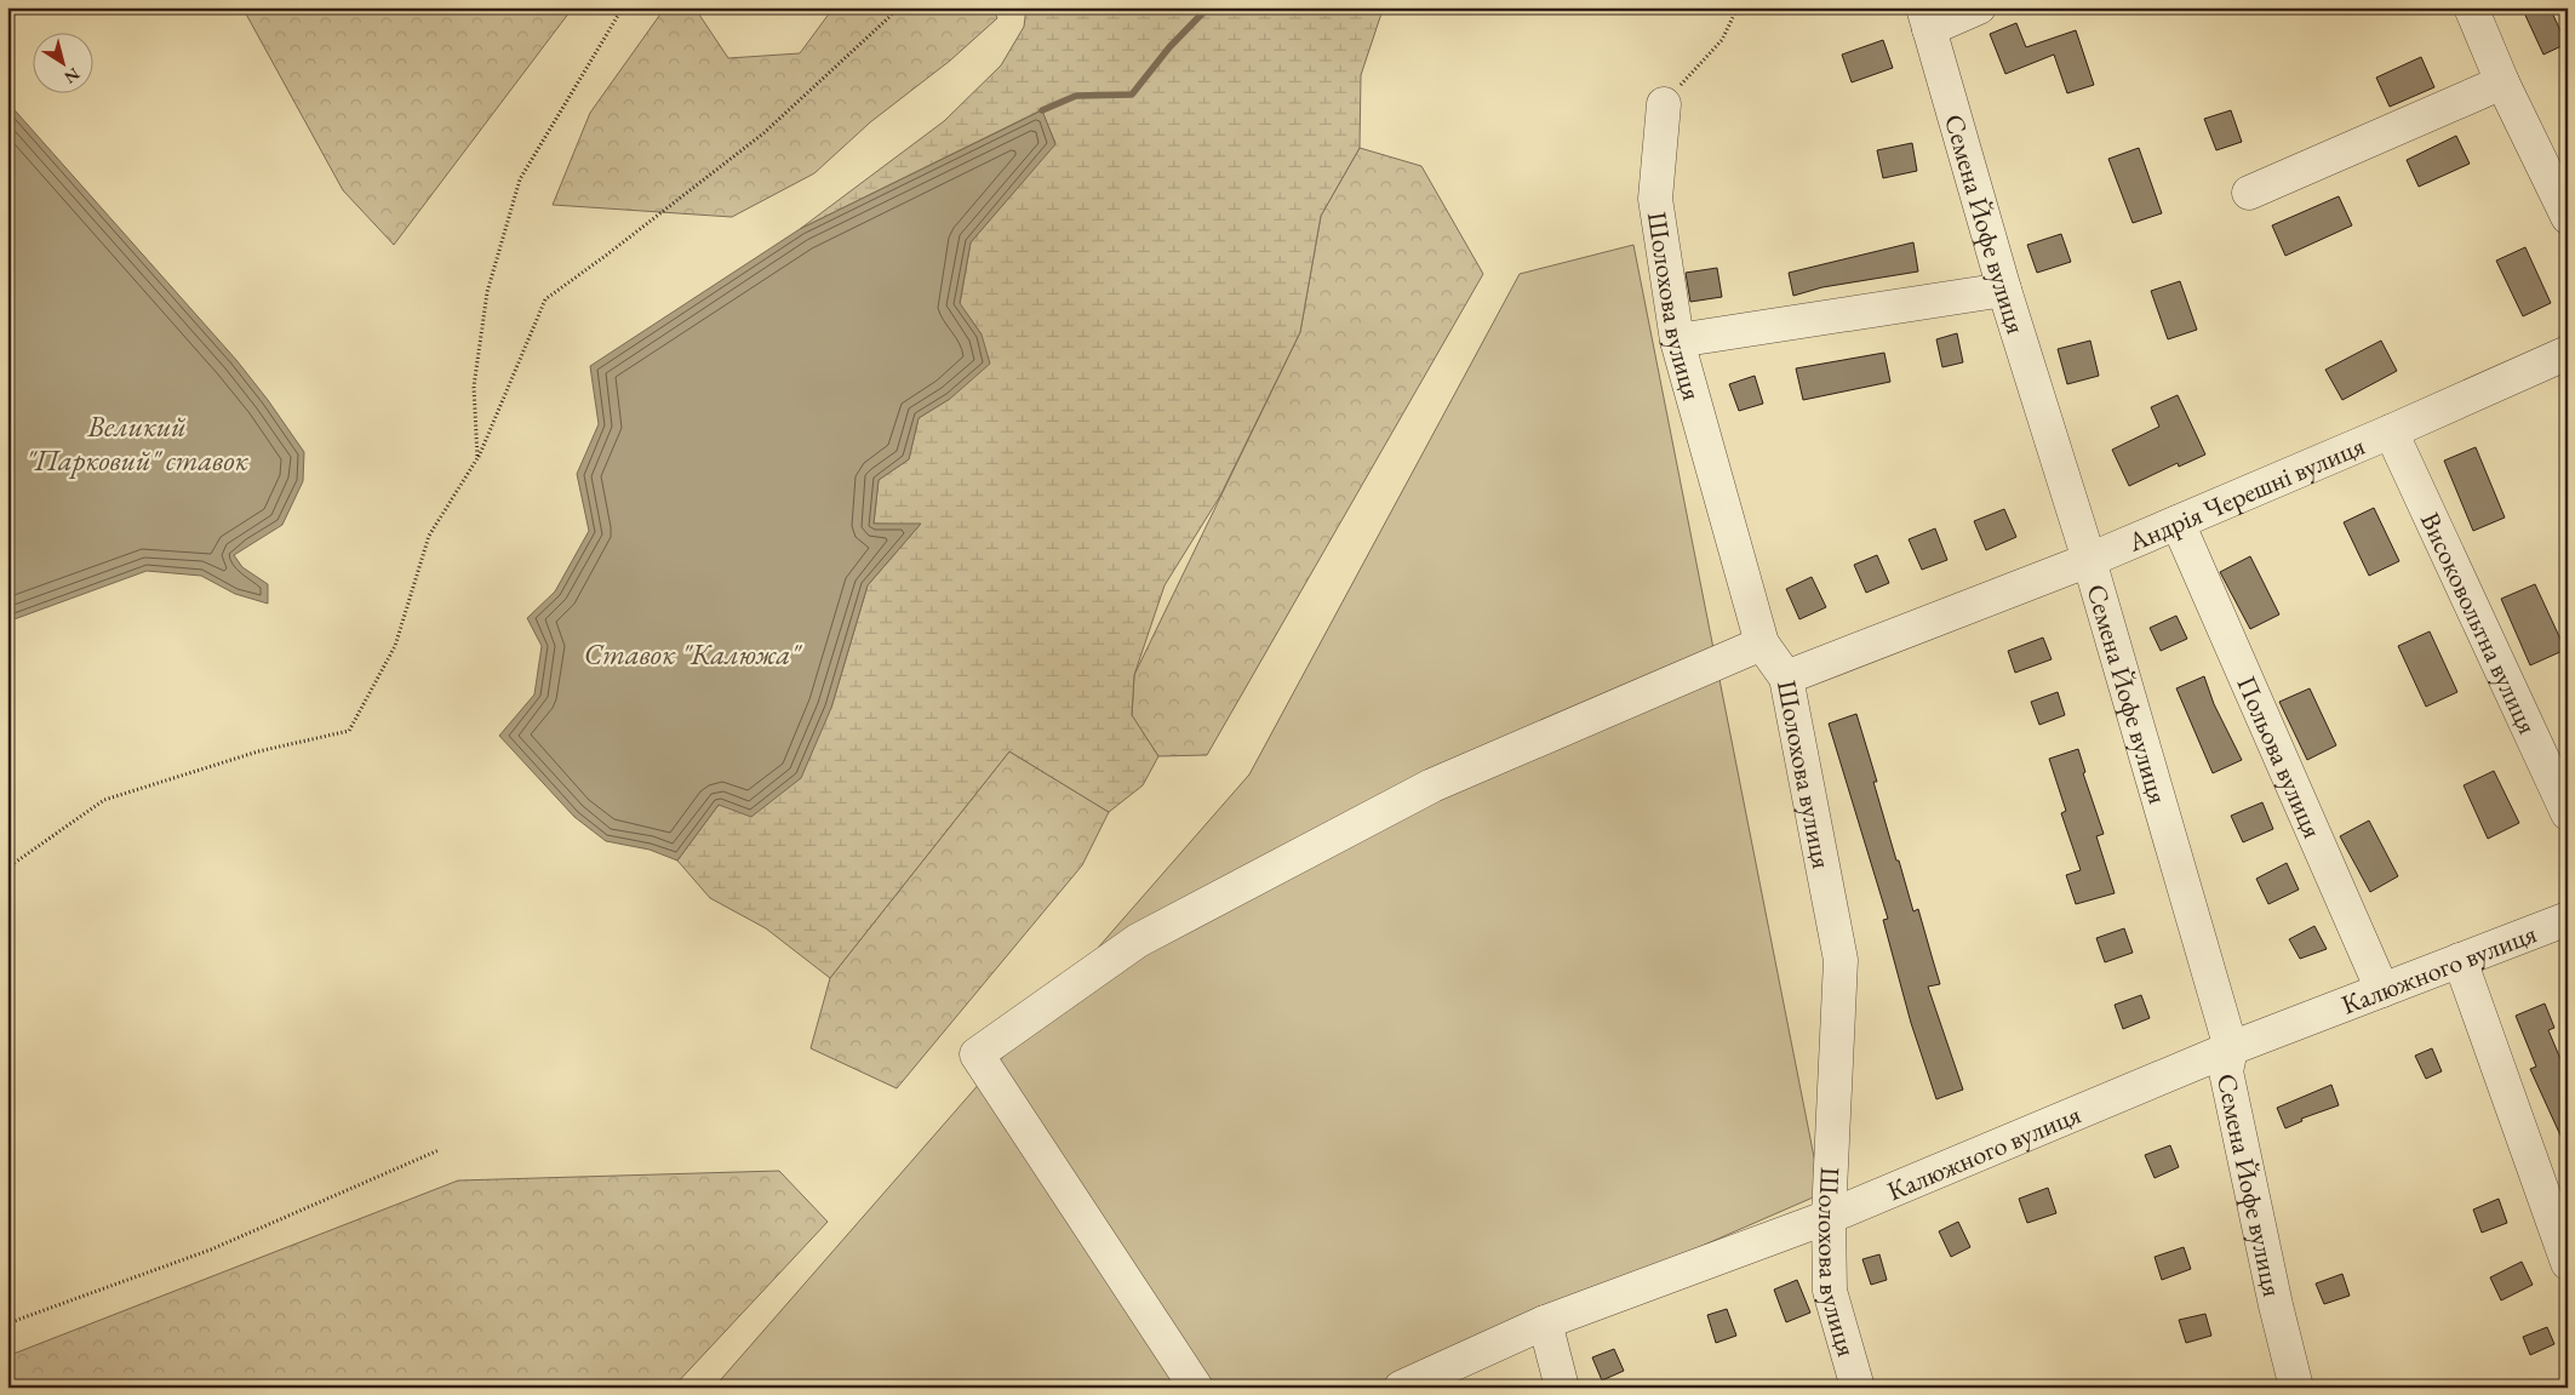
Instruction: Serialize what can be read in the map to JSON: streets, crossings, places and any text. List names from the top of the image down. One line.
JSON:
{"streets":{"street":["Семена Йофе вулиця","Шолохова вулиця","Андрія Черешні вулиця","Високовольтна вулиця","Польова вулиця","Калюжного вулиця"]},"crossings":[["Семена Йофе вулиця","Андрія Черешні вулиця"],["Семена Йофе вулиця","Калюжного вулиця"],["Шолохова вулиця","Андрія Черешні вулиця"],["Шолохова вулиця","Калюжного вулиця"],["Андрія Черешні вулиця","Високовольтна вулиця"],["Андрія Черешні вулиця","Польова вулиця"],["Польова вулиця","Калюжного вулиця"]],"water":["Великий \"Парковий\" ставок","Ставок \"Калюжа\""],"north":"bottom right"}
